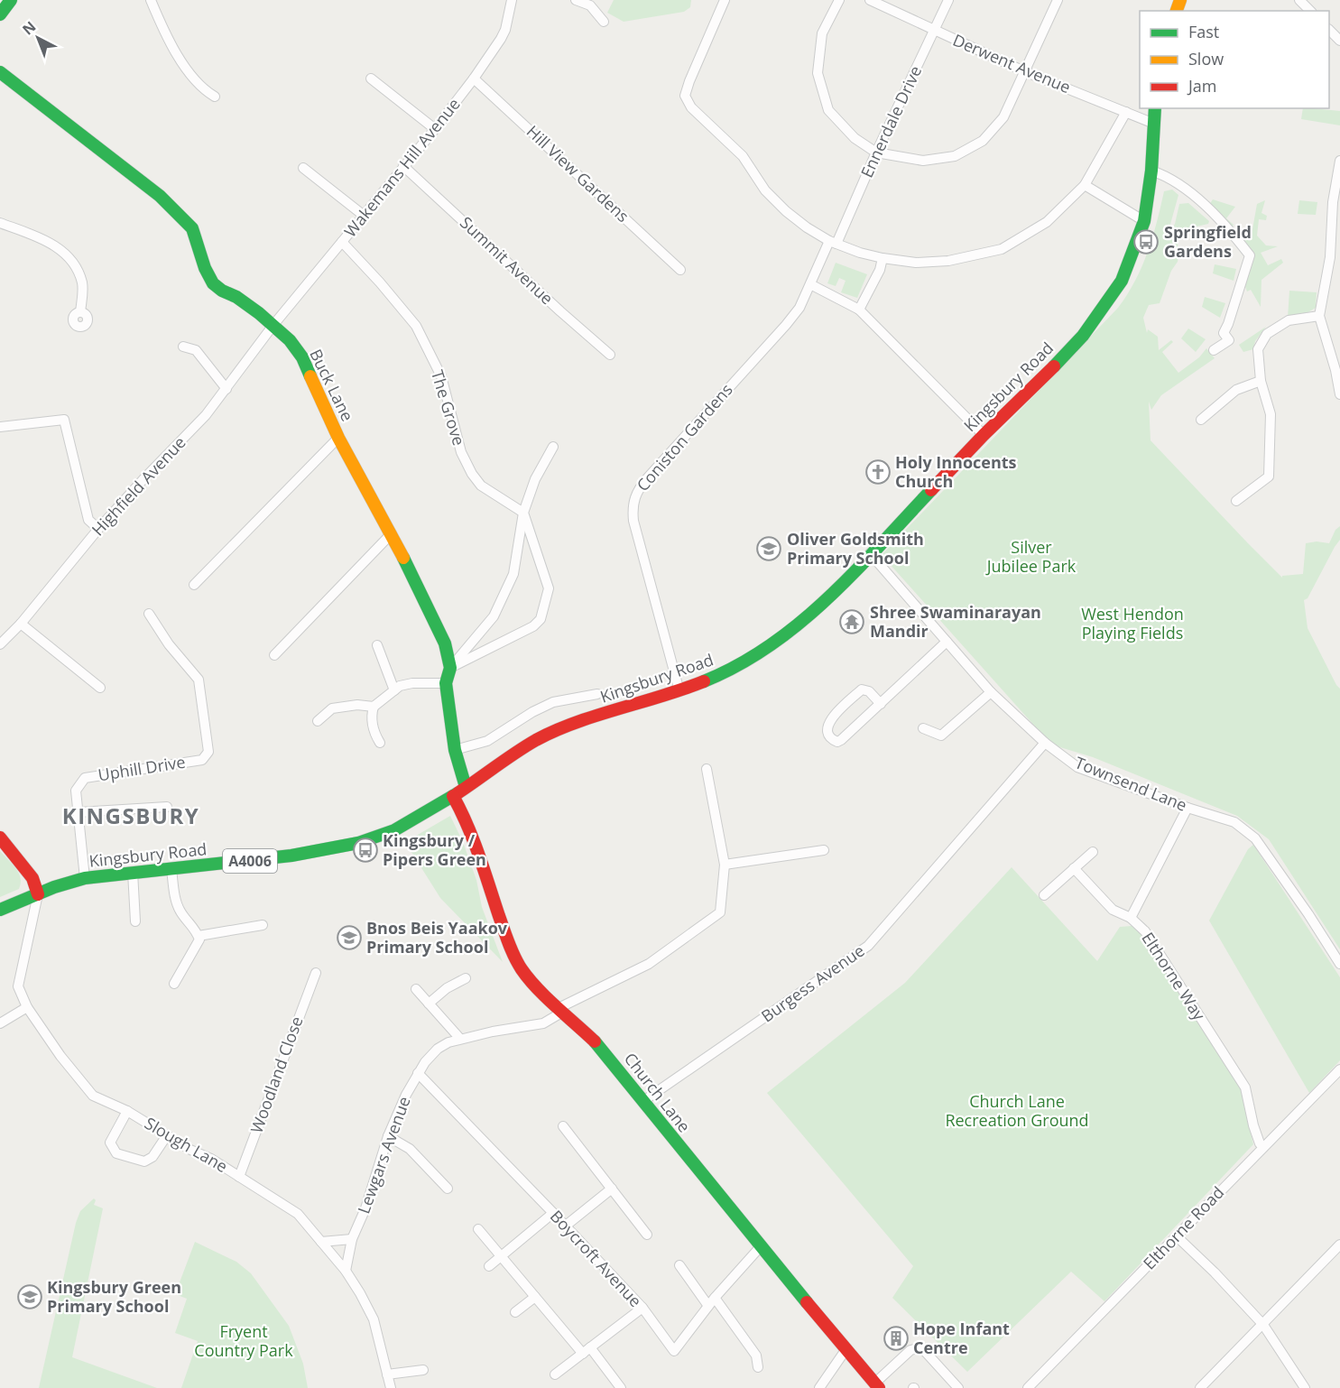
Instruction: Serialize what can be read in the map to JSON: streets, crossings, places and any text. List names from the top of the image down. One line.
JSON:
{"streets":{"main road":["Buck Lane","Kingsbury Road","A4006","Church Lane"],"street":["Derwent Avenue","Ennerdale Drive","Wakemans Hill Avenue","Hill View Gardens","Summit Avenue","The Grove","Coniston Gardens","Highfield Avenue","Uphill Drive","Townsend Lane","Elthorne Way","Burgess Avenue","Woodland Close","Slough Lane","Lewgars Avenue","Elthorne Road","Boycroft Avenue"]},"crossings":[["Derwent Avenue","Ennerdale Drive"],["Derwent Avenue","Kingsbury Road"],["Ennerdale Drive","Coniston Gardens"],["Wakemans Hill Avenue","Hill View Gardens"],["Wakemans Hill Avenue","Summit Avenue"],["Wakemans Hill Avenue","Buck Lane"],["Wakemans Hill Avenue","The Grove"],["Wakemans Hill Avenue","Highfield Avenue"],["Buck Lane","Kingsbury Road"],["Buck Lane","Highfield Avenue"],["Kingsbury Road","Coniston Gardens"],["Kingsbury Road","Uphill Drive"],["Kingsbury Road","Townsend Lane"],["Kingsbury Road","Church Lane"],["Kingsbury Road","Slough Lane"],["Townsend Lane","Elthorne Way"],["Townsend Lane","Burgess Avenue"],["Elthorne Way","Elthorne Road"],["Burgess Avenue","Church Lane"],["Woodland Close","Slough Lane"],["Church Lane","Lewgars Avenue"],["Church Lane","Boycroft Avenue"],["Slough Lane","Lewgars Avenue"],["Lewgars Avenue","Boycroft Avenue"]],"districts":["KINGSBURY"],"parks":["Silver Jubilee Park","West Hendon Playing Fields","Church Lane Recreation Ground","Fryent Country Park"],"places":{"bus stop":["Springfield Gardens","Kingsbury / Pipers Green"],"church":["Holy Innocents Church"],"school or university":["Oliver Goldsmith Primary School","Bnos Beis Yaakov Primary School","Kingsbury Green Primary School"],"temple":["Shree Swaminarayan Mandir"],"building":["Hope Infant Centre"]},"legend":["Fast","Slow","Jam"],"north":"top left"}
